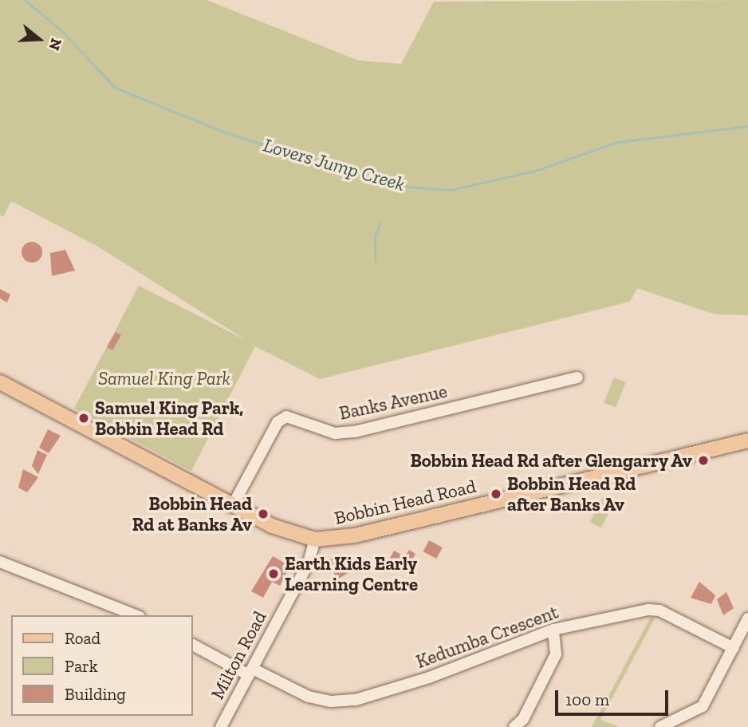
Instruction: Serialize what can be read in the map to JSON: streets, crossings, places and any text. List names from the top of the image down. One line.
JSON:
{"streets":{"main road":["Bobbin Head Road"],"street":["Banks Avenue","Kedumba Crescent","Milton Road"]},"crossings":[["Banks Avenue","Bobbin Head Road"],["Bobbin Head Road","Milton Road"],["Kedumba Crescent","Milton Road"]],"water":["Lovers Jump Creek"],"parks":["Samuel King Park"],"places":["Samuel King Park, Bobbin Head Rd","Bobbin Head Rd after Glengarry Av","Bobbin Head Rd after Banks Av","Bobbin Head Rd at Banks Av","Earth Kids Early Learning Centre"],"legend":["Road","Park","Building"],"scale_bar":"100 m","north":"right"}
